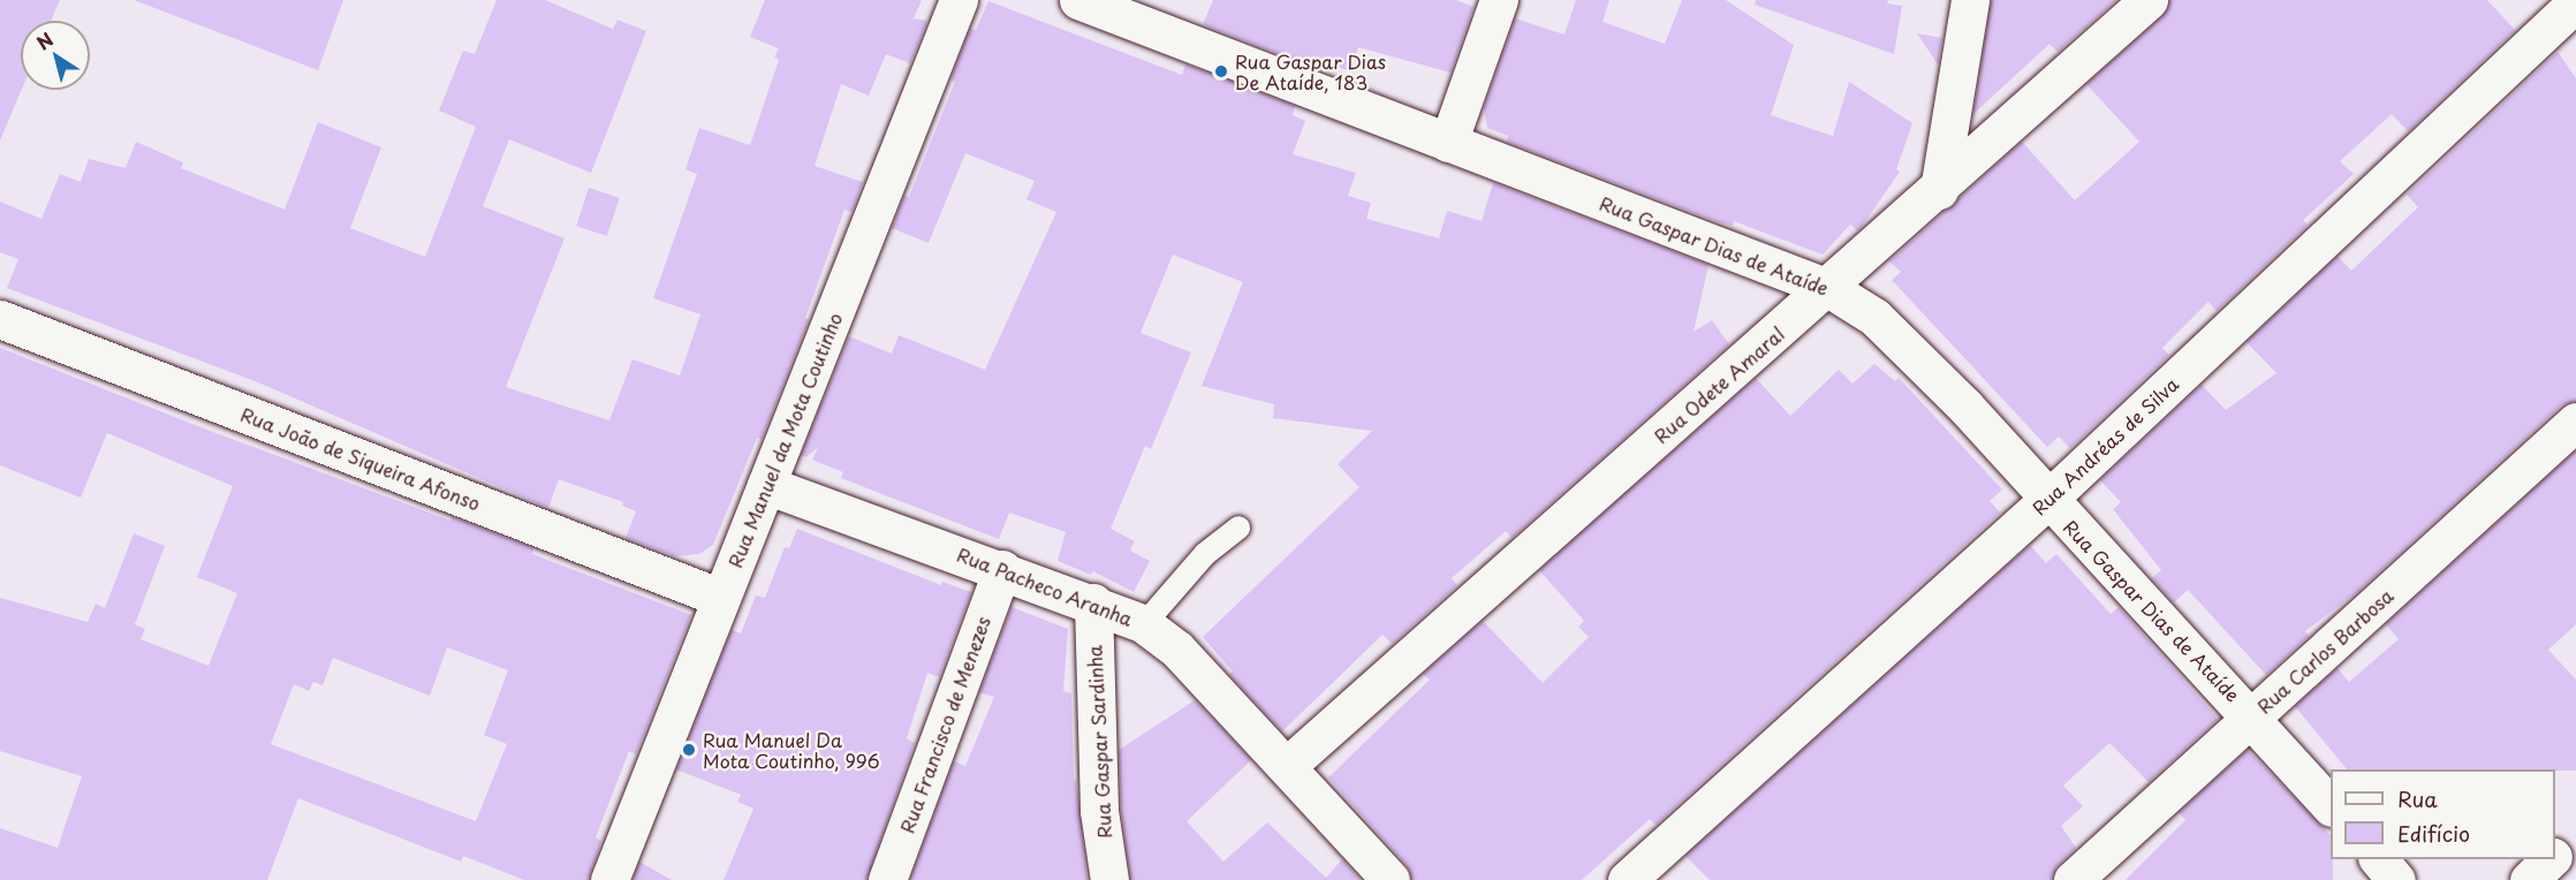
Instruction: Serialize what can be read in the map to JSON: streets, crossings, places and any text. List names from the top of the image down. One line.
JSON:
{"streets":{"street":["Rua Gaspar Dias de Ataíde","Rua Odete Amaral","Rua Manuel da Mota Coutinho","Rua Andréas de Silva","Rua João de Siqueira Afonso","Rua Pacheco Aranha","Rua Carlos Barbosa","Rua Francisco de Menezes","Rua Gaspar Sardinha"]},"crossings":[["Rua Gaspar Dias de Ataíde","Rua Odete Amaral"],["Rua Gaspar Dias de Ataíde","Rua Andréas de Silva"],["Rua Gaspar Dias de Ataíde","Rua Carlos Barbosa"],["Rua Odete Amaral","Rua Pacheco Aranha"],["Rua Manuel da Mota Coutinho","Rua João de Siqueira Afonso"],["Rua Manuel da Mota Coutinho","Rua Pacheco Aranha"],["Rua Pacheco Aranha","Rua Francisco de Menezes"],["Rua Pacheco Aranha","Rua Gaspar Sardinha"]],"places":["Rua Gaspar Dias De Ataíde, 183","Rua Manuel Da Mota Coutinho, 996"],"legend":["Rua","Edifício"],"north":"top left"}
